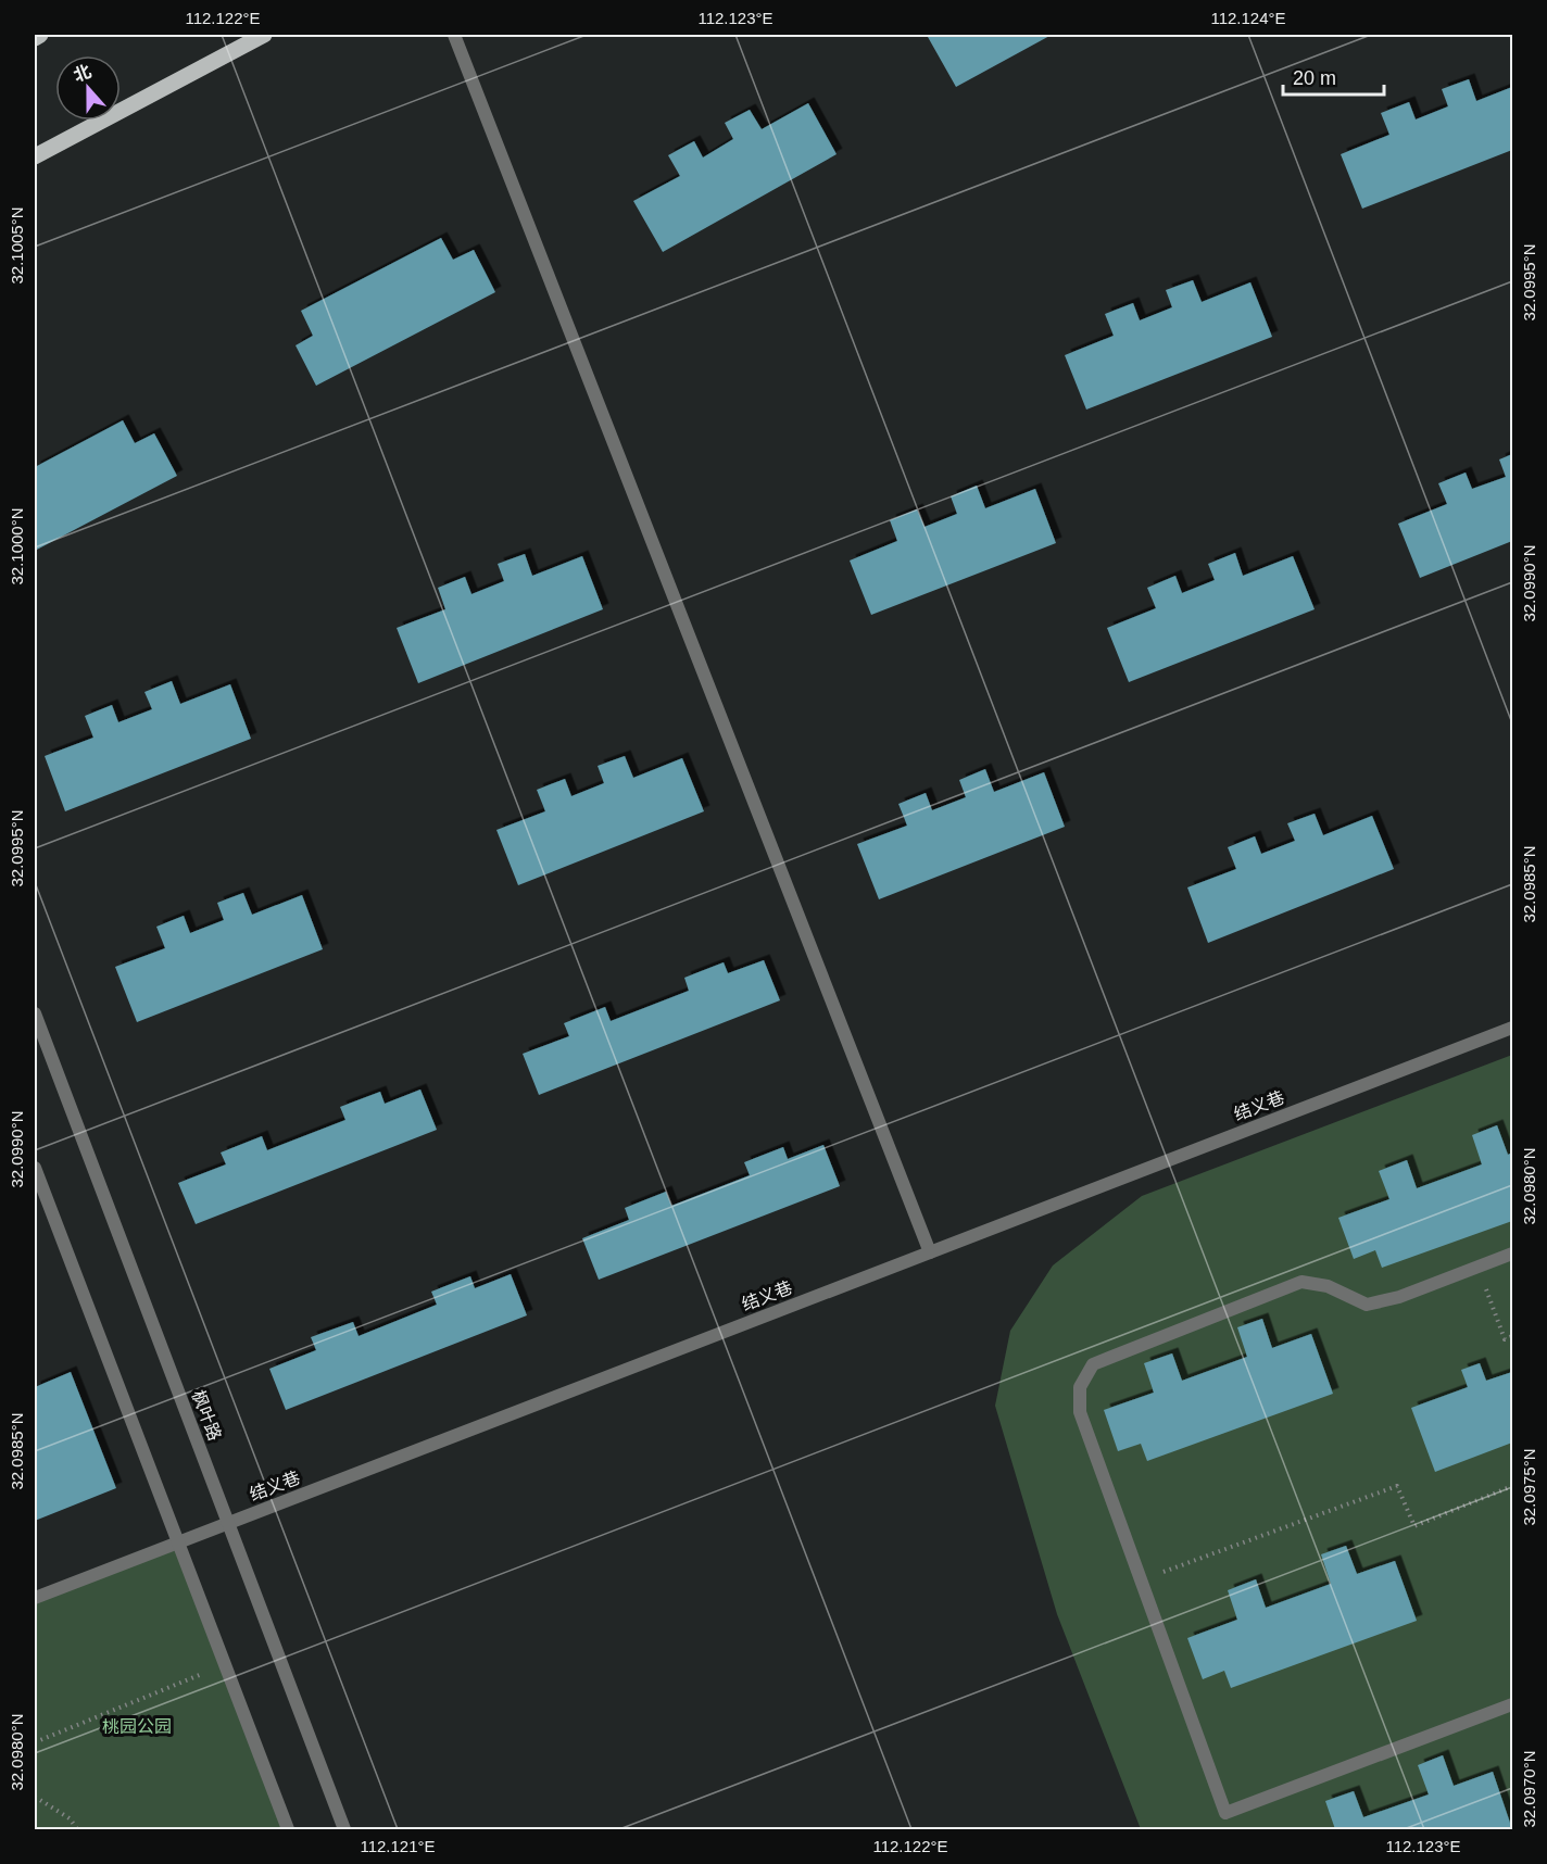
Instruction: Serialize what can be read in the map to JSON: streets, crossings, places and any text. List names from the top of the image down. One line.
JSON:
{"streets":{"street":["结义巷","枫叶路"]},"crossings":[["结义巷","枫叶路"]],"parks":["桃园公园"],"scale_bar":"20 m","north":"top","coordinates":["112.122°E","112.123°E","112.124°E","32.1005°N","32.0995°N","32.1000°N","32.0990°N","32.0985°N","32.0980°N","32.0975°N","32.0970°N","112.121°E"]}
